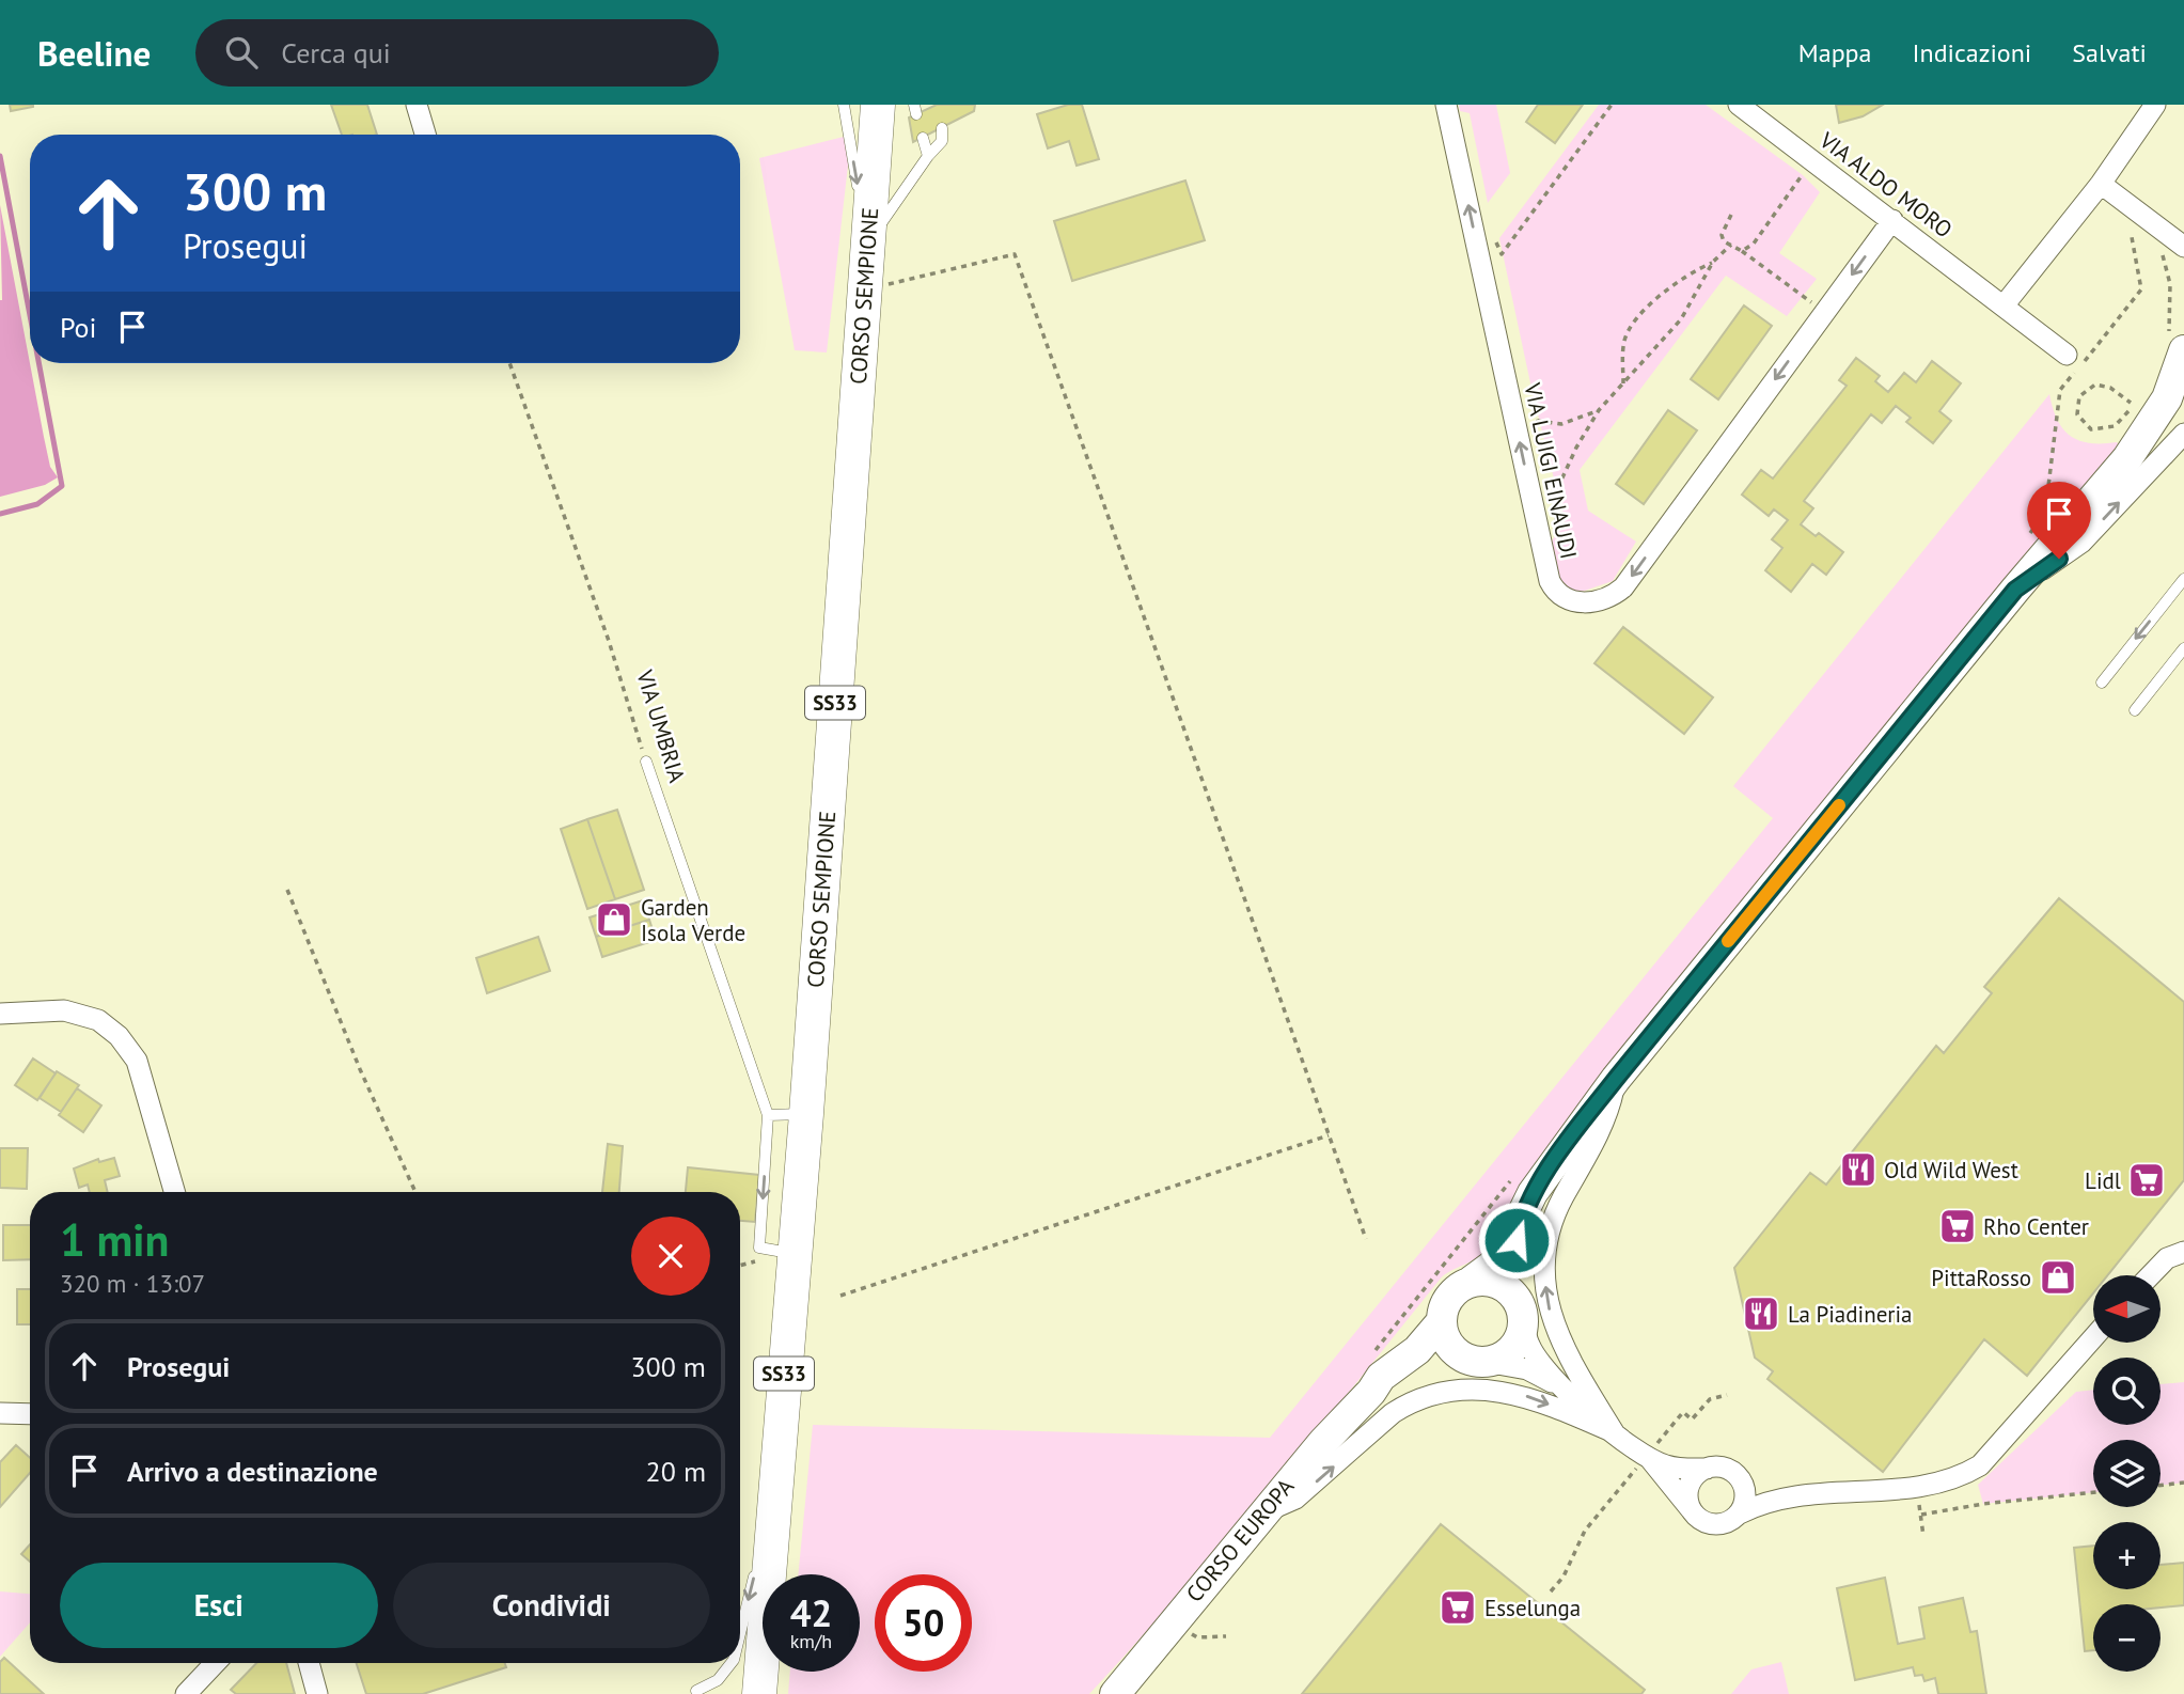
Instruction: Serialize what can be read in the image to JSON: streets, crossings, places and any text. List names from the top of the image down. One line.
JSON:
{"streets":{"main road":["CORSO SEMPIONE","SS33","CORSO EUROPA"],"street":["VIA ALDO MORO","VIA LUIGI EINAUDI"],"lane":["VIA UMBRIA"]},"crossings":[["VIA ALDO MORO","VIA LUIGI EINAUDI"]],"places":{"shop":["Garden Isola Verde","PittaRosso"],"restaurant":["Old Wild West","La Piadineria"],"supermarket":["Lidl","Rho Center","Esselunga"]},"north":"left","page":{"header":"Beeline","search":"Cerca qui","nav":["Mappa","Indicazioni","Salvati"],"turn":["300 m","Prosegui"],"then":"Poi","heading":["1 min","320 m · 13:07"],"map_buttons":["+","−"],"list":[{"name":"Prosegui","value":"300 m"},{"name":"Arrivo a destinazione","value":"20 m"}],"buttons":["Esci","Condividi"],"speed":"42 km/h","limit":"50"}}
